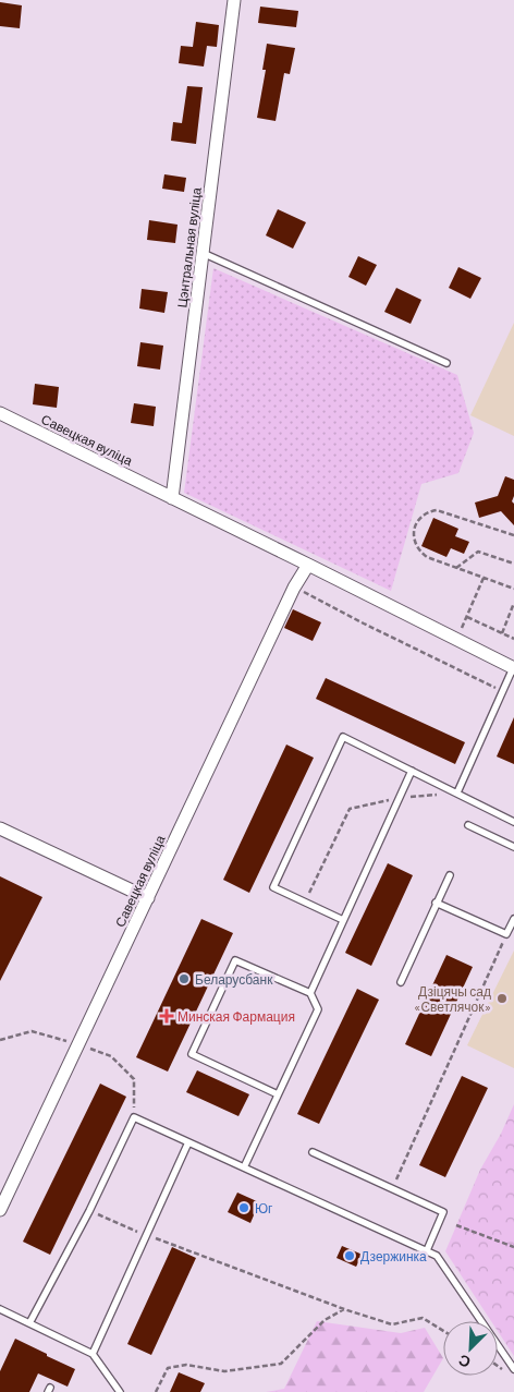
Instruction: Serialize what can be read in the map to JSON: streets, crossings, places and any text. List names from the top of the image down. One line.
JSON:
{"streets":{"street":["Цэнтральная вуліца","Савецкая вуліца"]},"crossings":[["Цэнтральная вуліца","Савецкая вуліца"]],"places":{"other":["Беларусбанк","Дзіцячы сад «Светлячок»","Юг","Дзержинка"],"health":["Минская Фармация"]},"north":"bottom left"}
